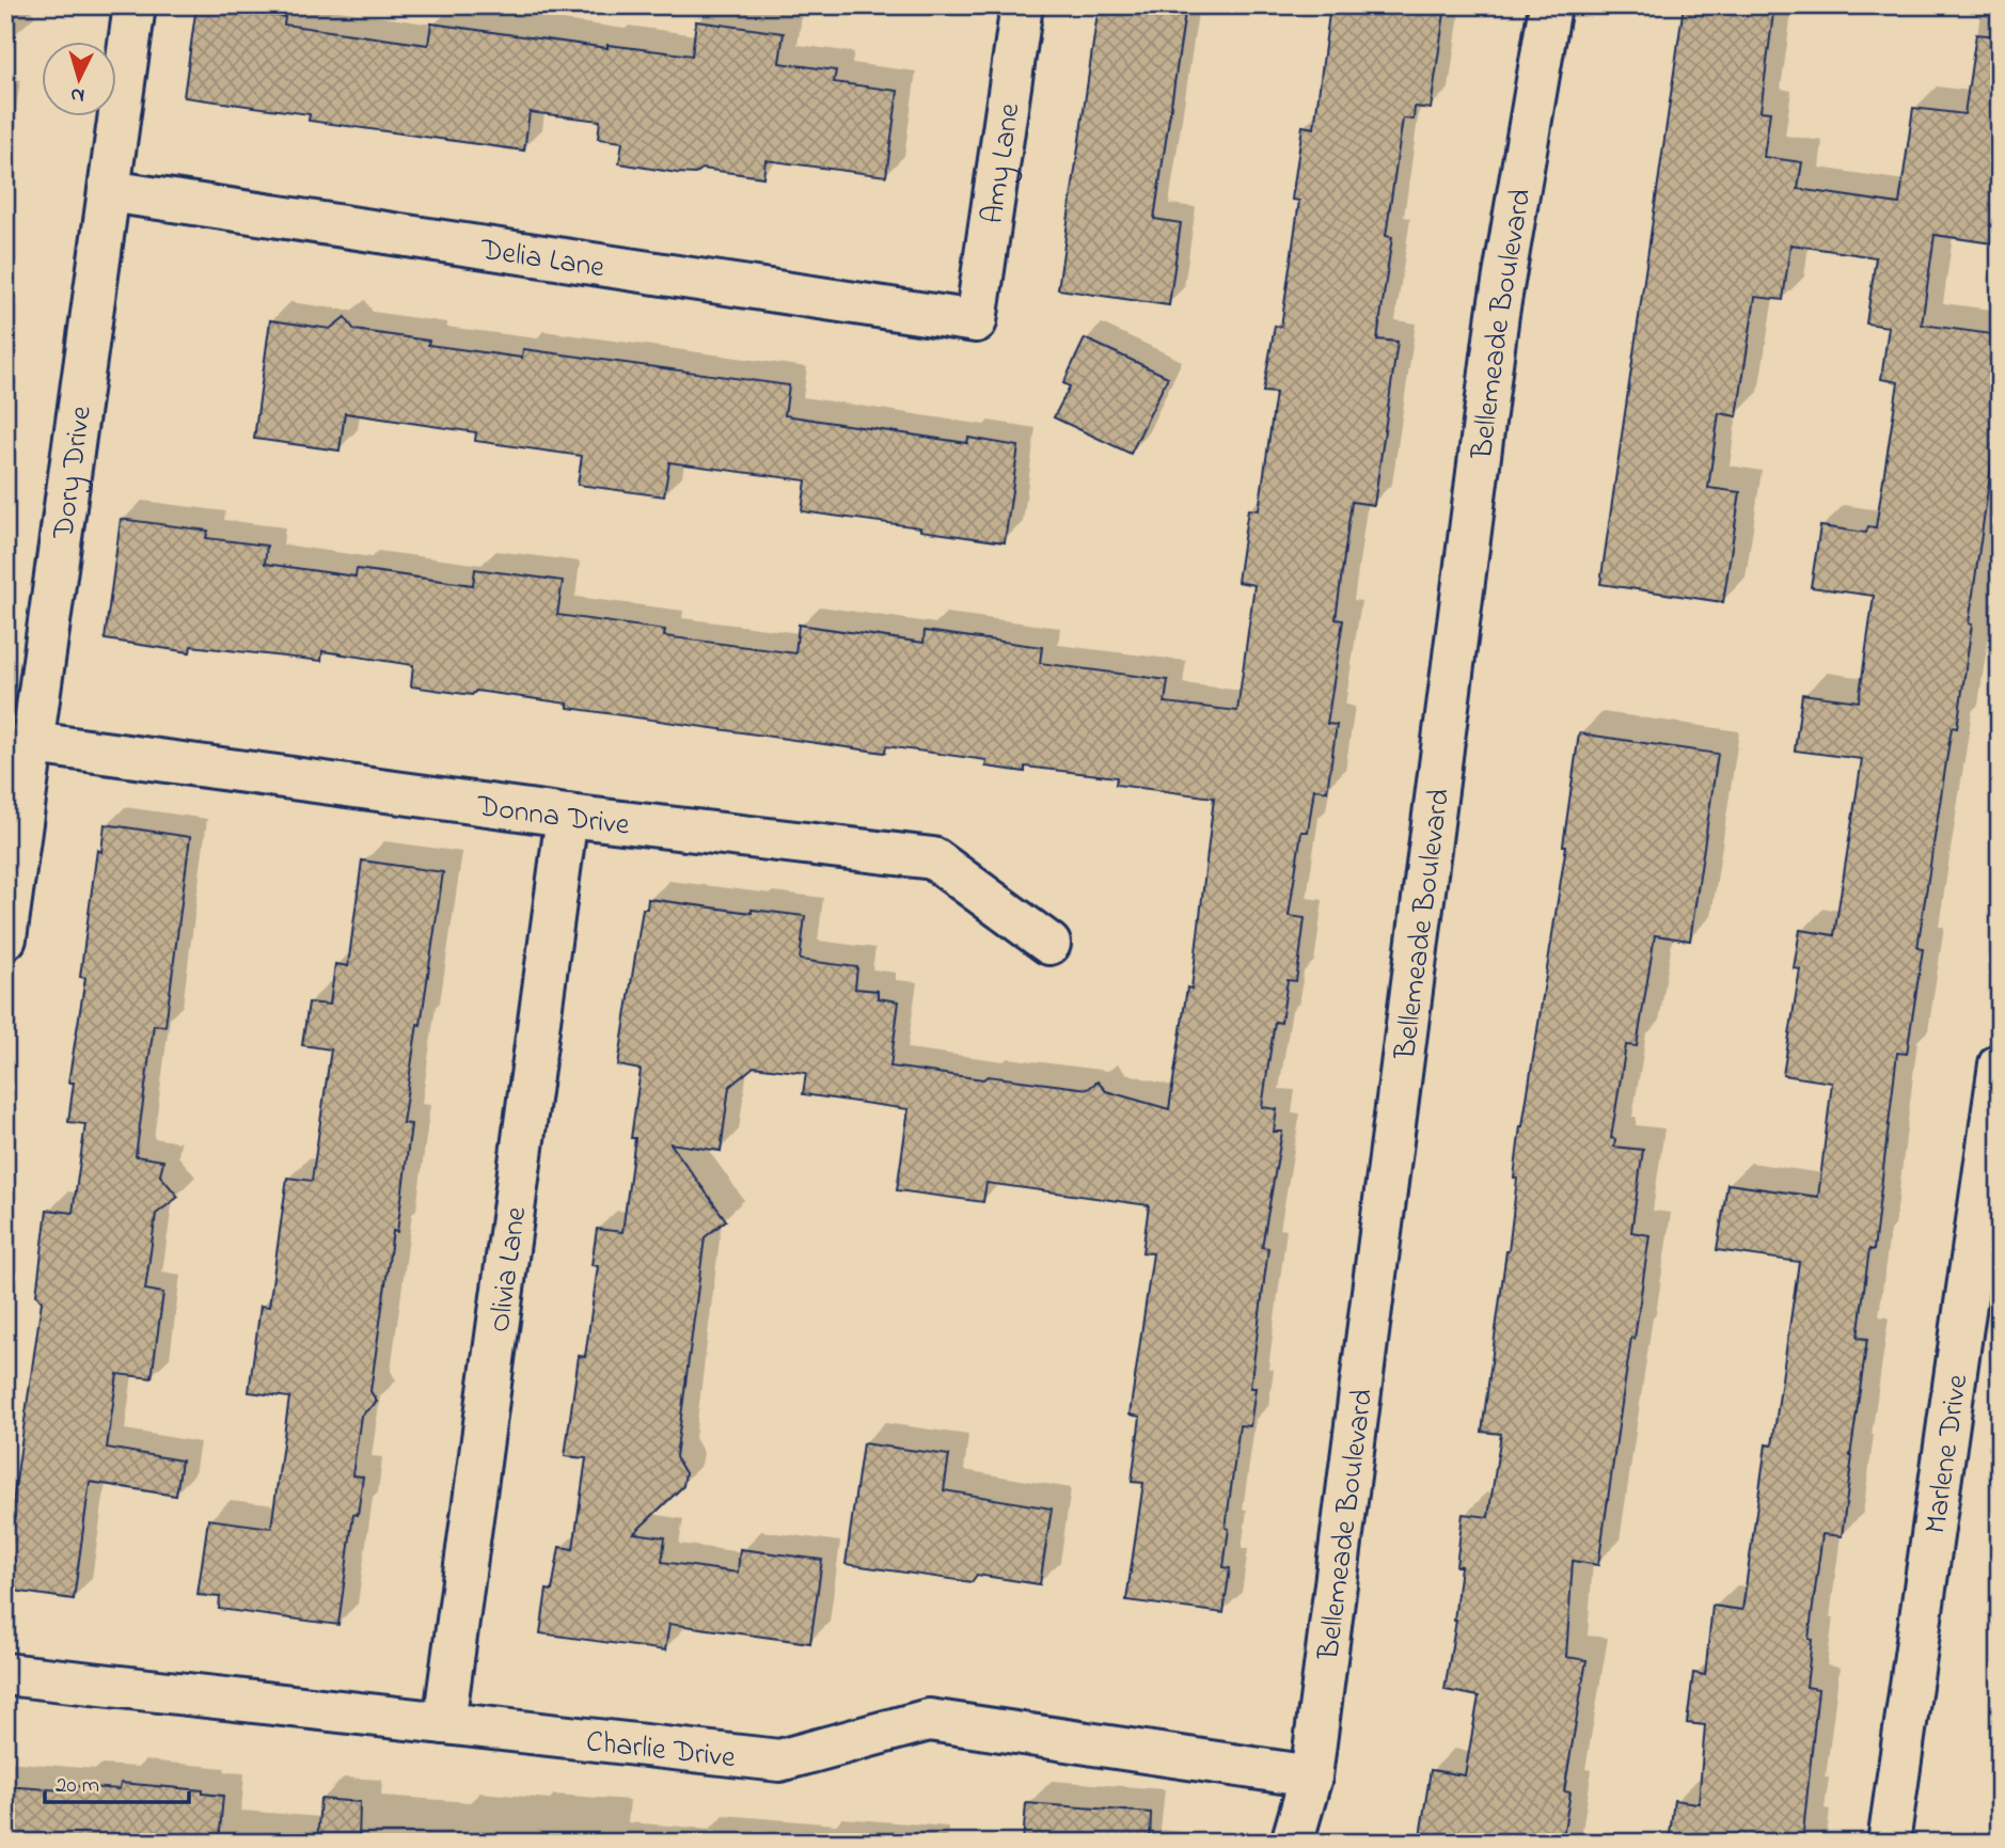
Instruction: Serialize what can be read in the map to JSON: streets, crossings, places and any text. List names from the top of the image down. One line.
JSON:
{"streets":{"street":["Amy Lane","Delia Lane","Bellemeade Boulevard","Dory Drive","Donna Drive","Olivia Lane","Marlene Drive","Charlie Drive"]},"crossings":[["Amy Lane","Delia Lane"],["Delia Lane","Dory Drive"],["Bellemeade Boulevard","Charlie Drive"],["Dory Drive","Donna Drive"],["Donna Drive","Olivia Lane"],["Olivia Lane","Charlie Drive"]],"scale_bar":"20 m","north":"bottom"}
